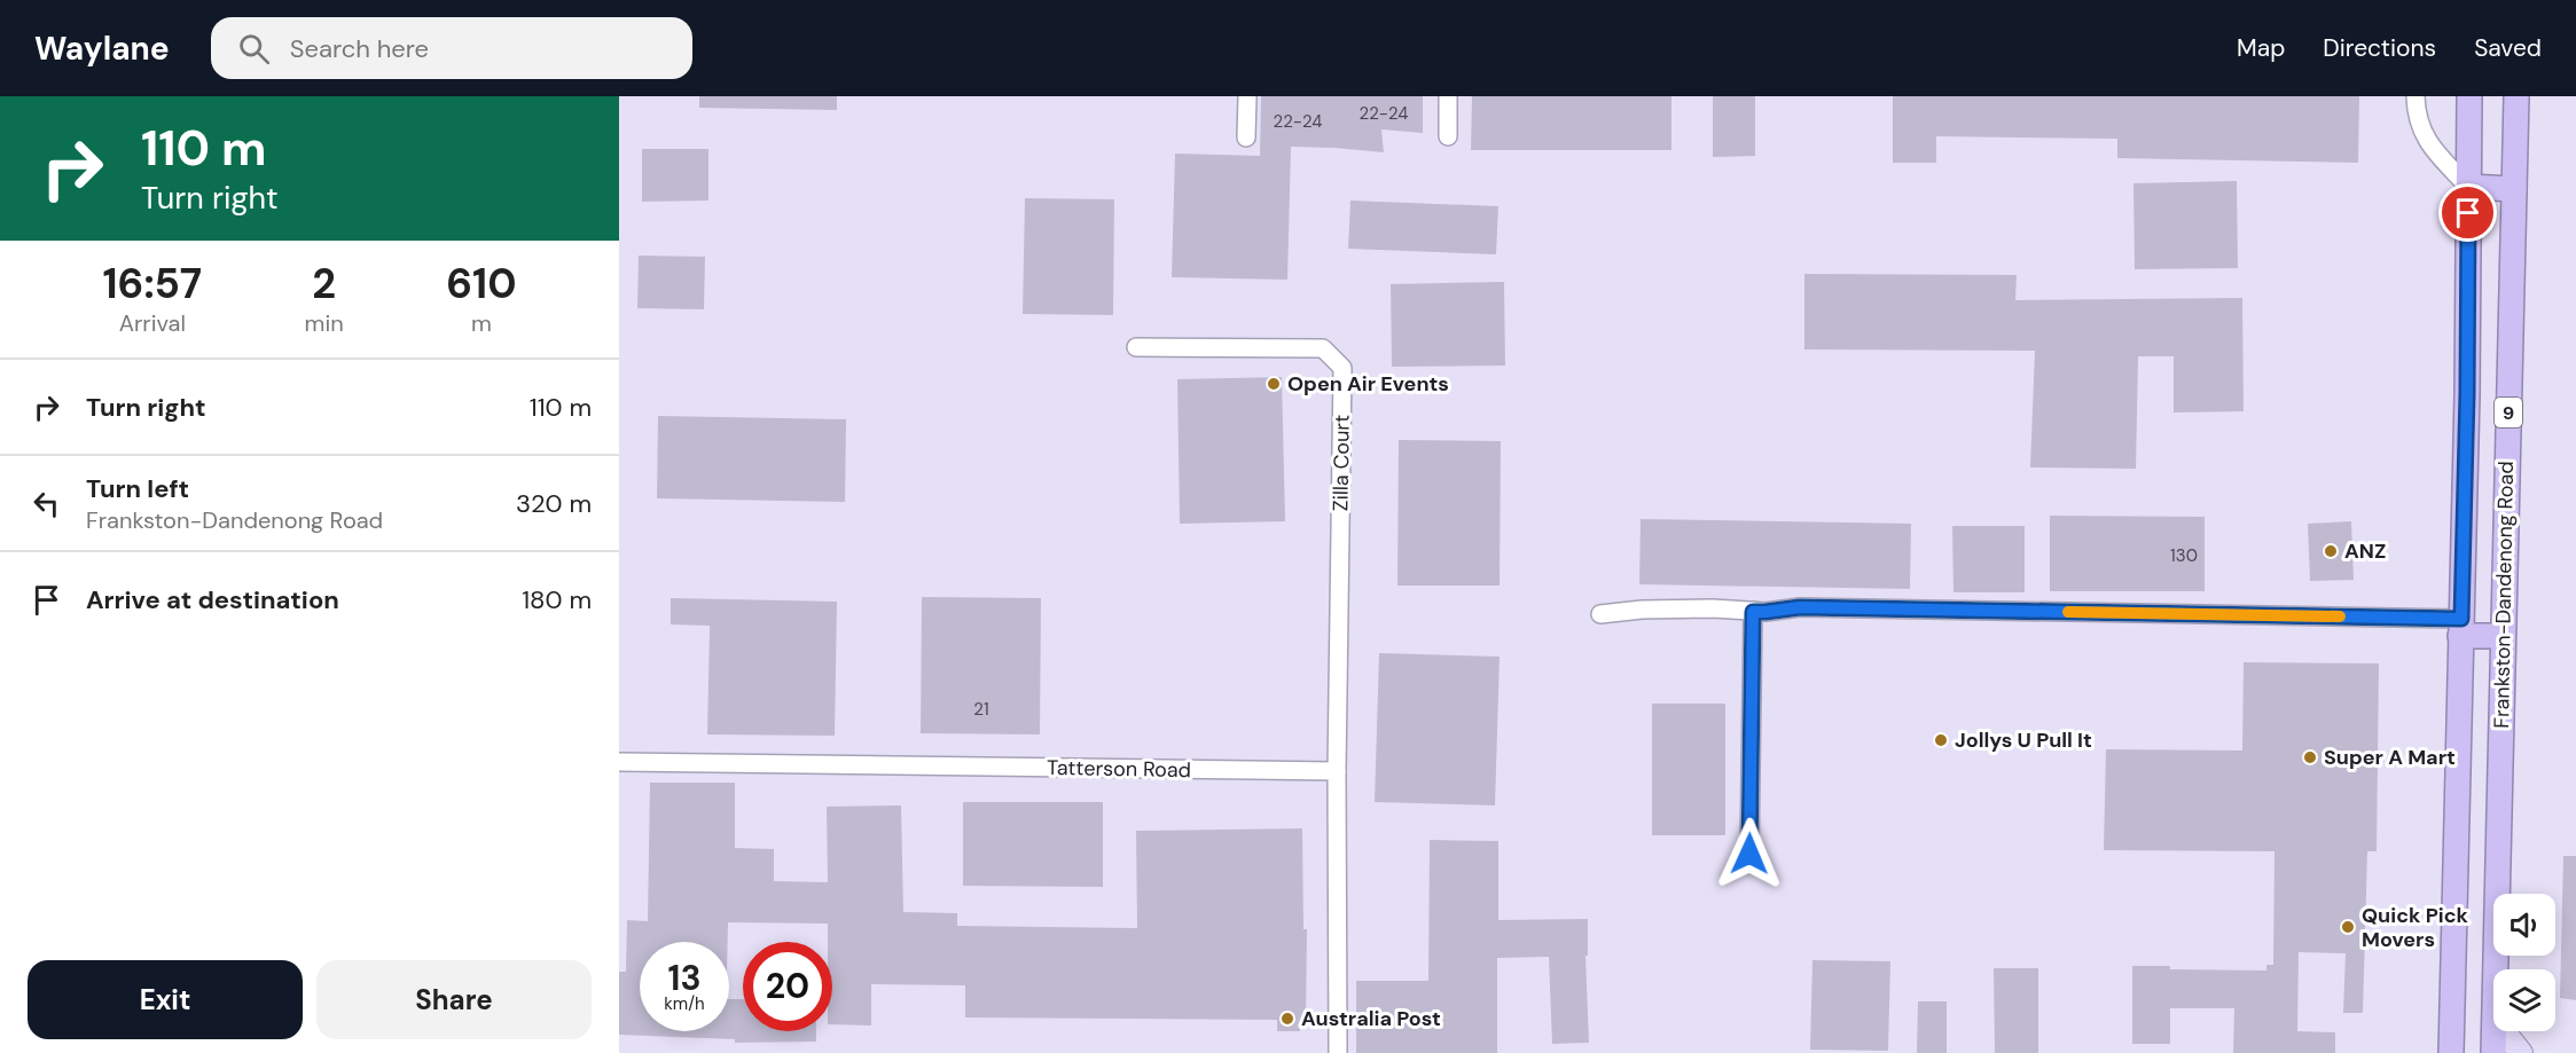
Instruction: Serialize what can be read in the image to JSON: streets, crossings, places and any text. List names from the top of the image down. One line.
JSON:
{"streets":{"highway":["9","Frankston-Dandenong Road"],"street":["Zilla Court","Tatterson Road"]},"crossings":[["Zilla Court","Tatterson Road"]],"places":["Open Air Events","ANZ","Jollys U Pull It","Super A Mart","Quick Pick Movers","Australia Post"],"house_numbers":["22-24","22-24","130","21"],"page":{"header":"Waylane","search":"Search here","nav":["Map","Directions","Saved"],"turn":["110 m","Turn right"],"eta":["16:57","Arrival","2","min","610","m"],"list":[{"name":"Turn right","value":"110 m"},{"name":"Turn left","note":"Frankston-Dandenong Road","value":"320 m"},{"name":"Arrive at destination","value":"180 m"}],"speed":"13 km/h","limit":"20","buttons":["Exit","Share"]}}
